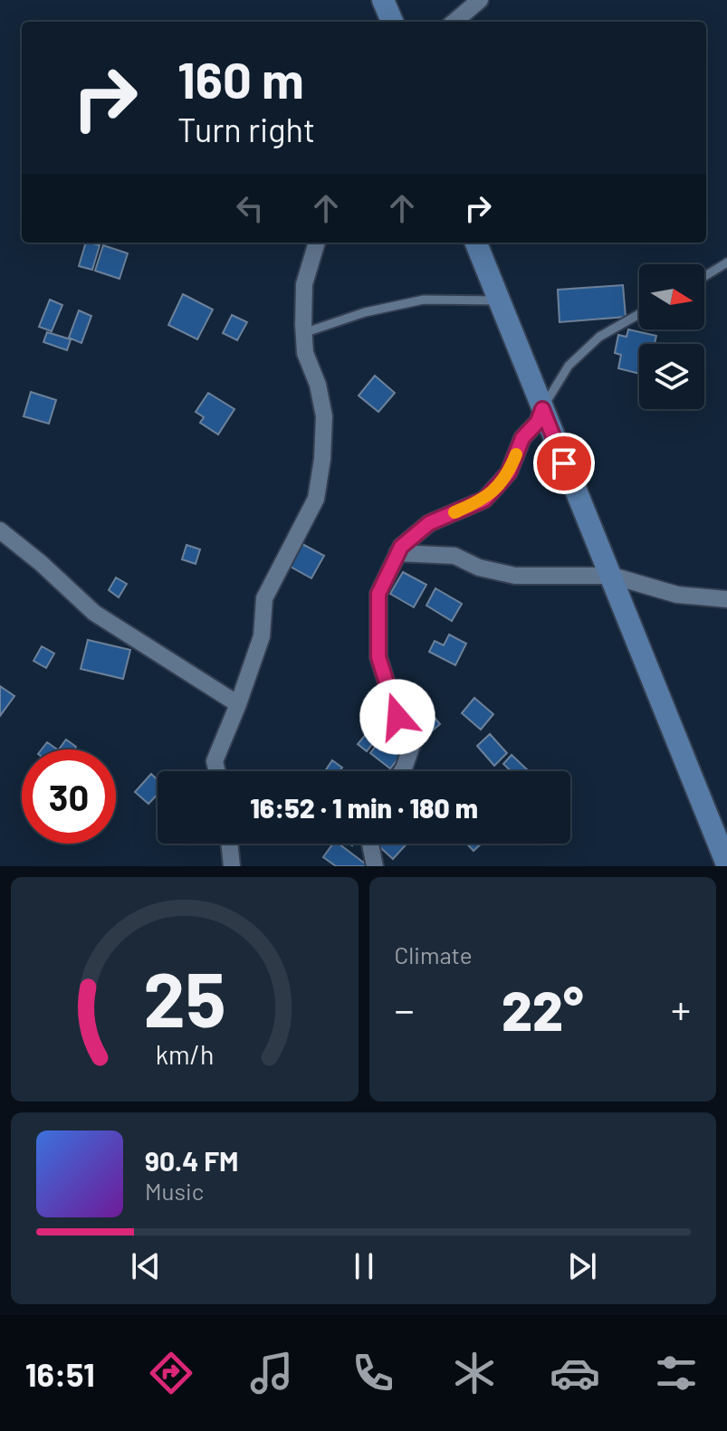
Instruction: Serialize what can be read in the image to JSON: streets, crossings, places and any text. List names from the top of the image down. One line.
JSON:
{"north":"right","page":{"turn":["160 m","Turn right"],"limit":"30","trip":"16:52 · 1 min · 180 m","tile":"Climate","heat":["−","22°","+"],"song":["90.4 FM","Music"],"tabs":"16:51","gauge":["25","km/h"]}}
